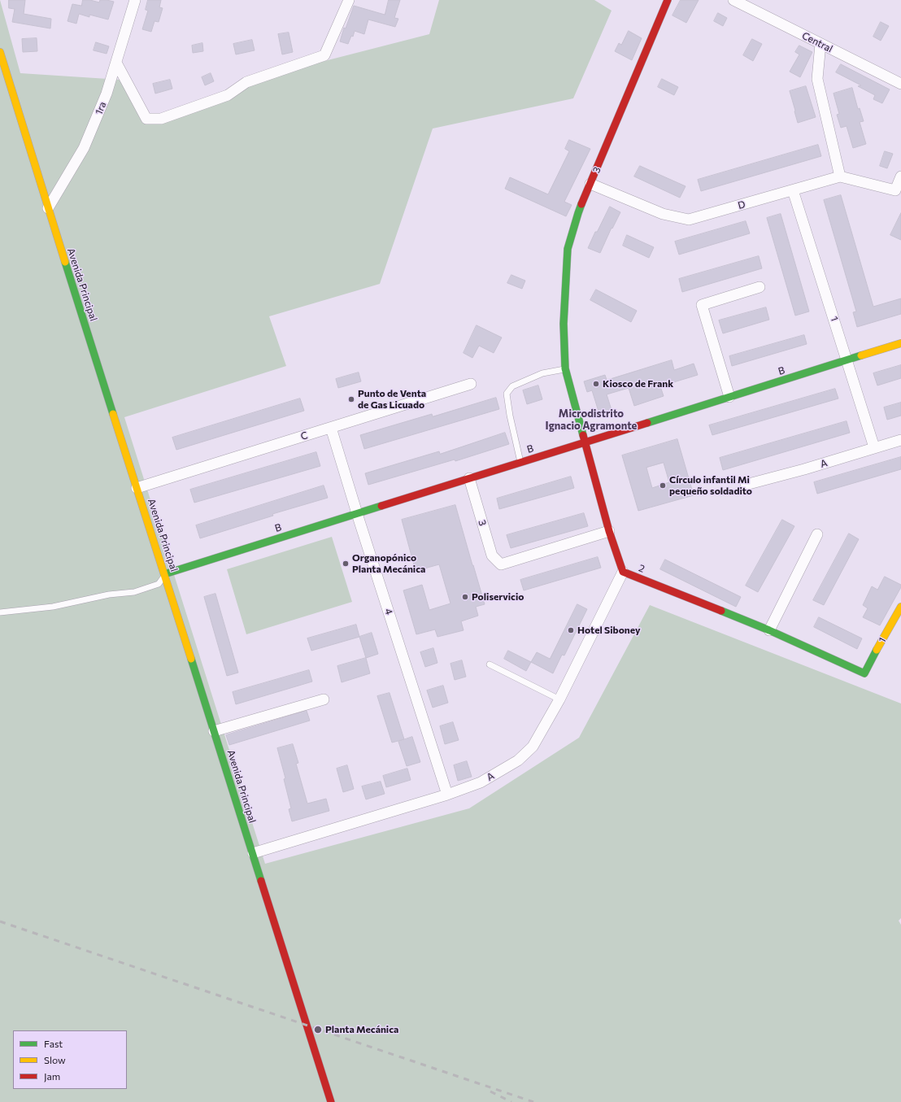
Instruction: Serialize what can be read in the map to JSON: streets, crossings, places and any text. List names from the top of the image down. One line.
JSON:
{"streets":{"street":["Central","1ra","3","D","Avenida Principal","1","B","C","A","2","4"]},"crossings":[["1ra","Avenida Principal"],["3","D"],["3","B"],["3","2"],["D","1"],["Avenida Principal","B"],["Avenida Principal","C"],["Avenida Principal","A"],["1","B"],["1","A"],["1","2"],["B","2"],["B","4"],["C","4"],["A","2"],["A","4"]],"districts":["Microdistrito Ignacio Agramonte"],"places":["Kiosco de Frank","Punto de Venta de Gas Licuado","Círculo infantil Mi pequeño soldadito","Organopónico Planta Mecánica","Poliservicio","Hotel Siboney","Planta Mecánica"],"legend":["Fast","Slow","Jam"]}
